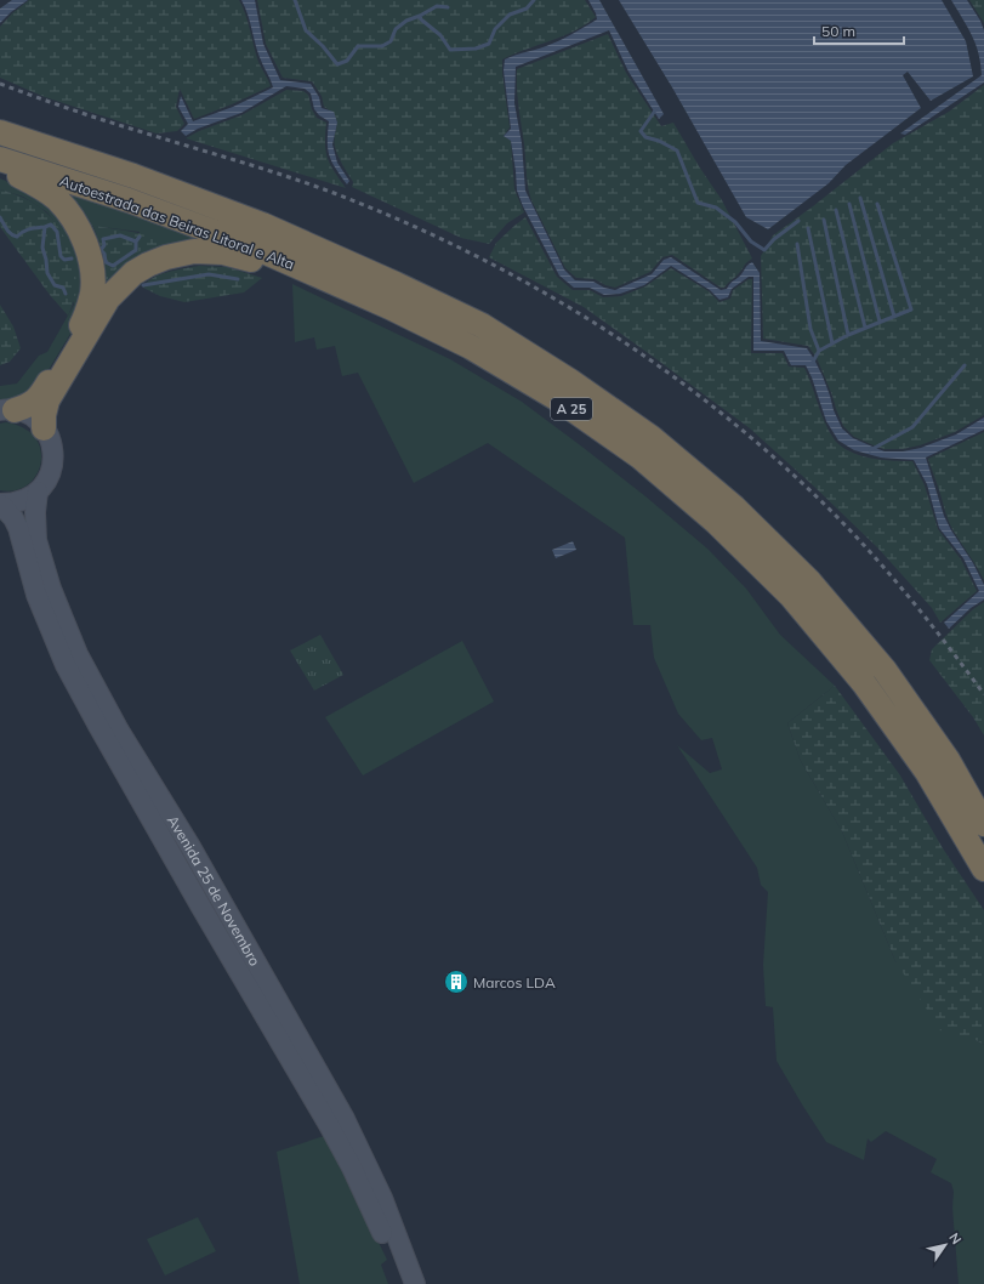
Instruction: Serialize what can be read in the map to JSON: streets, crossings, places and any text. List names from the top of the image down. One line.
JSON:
{"streets":{"highway":["Autoestrada das Beiras Litoral e Alta","A 25"],"street":["Avenida 25 de Novembro"]},"places":{"building":["Marcos LDA"]},"scale_bar":"50 m","north":"top right"}
